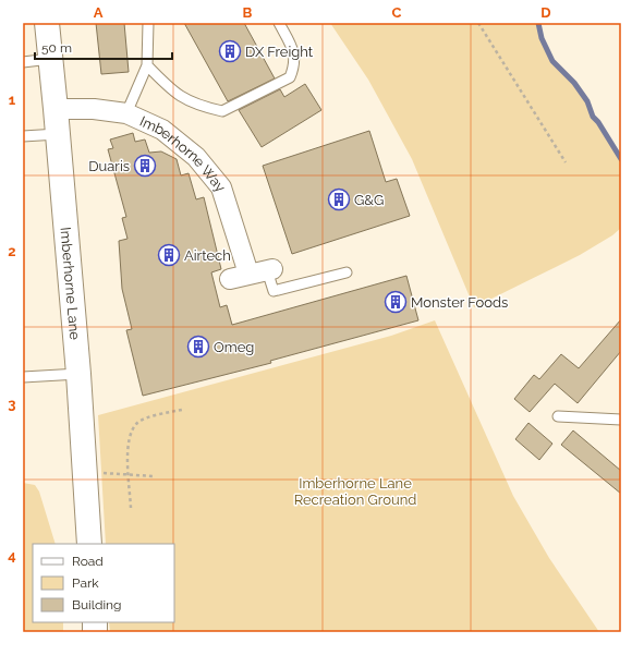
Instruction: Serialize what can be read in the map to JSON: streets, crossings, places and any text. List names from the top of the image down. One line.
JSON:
{"streets":{"street":["Imberhorne Way","Imberhorne Lane"]},"crossings":[["Imberhorne Way","Imberhorne Lane"]],"parks":["Imberhorne Lane Recreation Ground"],"places":{"building":["DX Freight","Duaris","G&G","Airtech","Monster Foods","Omeg"]},"legend":["Road","Park","Building"],"scale_bar":"50 m","grid":{"columns":["A","B","C","D"],"rows":["1","2","3","4"]}}
